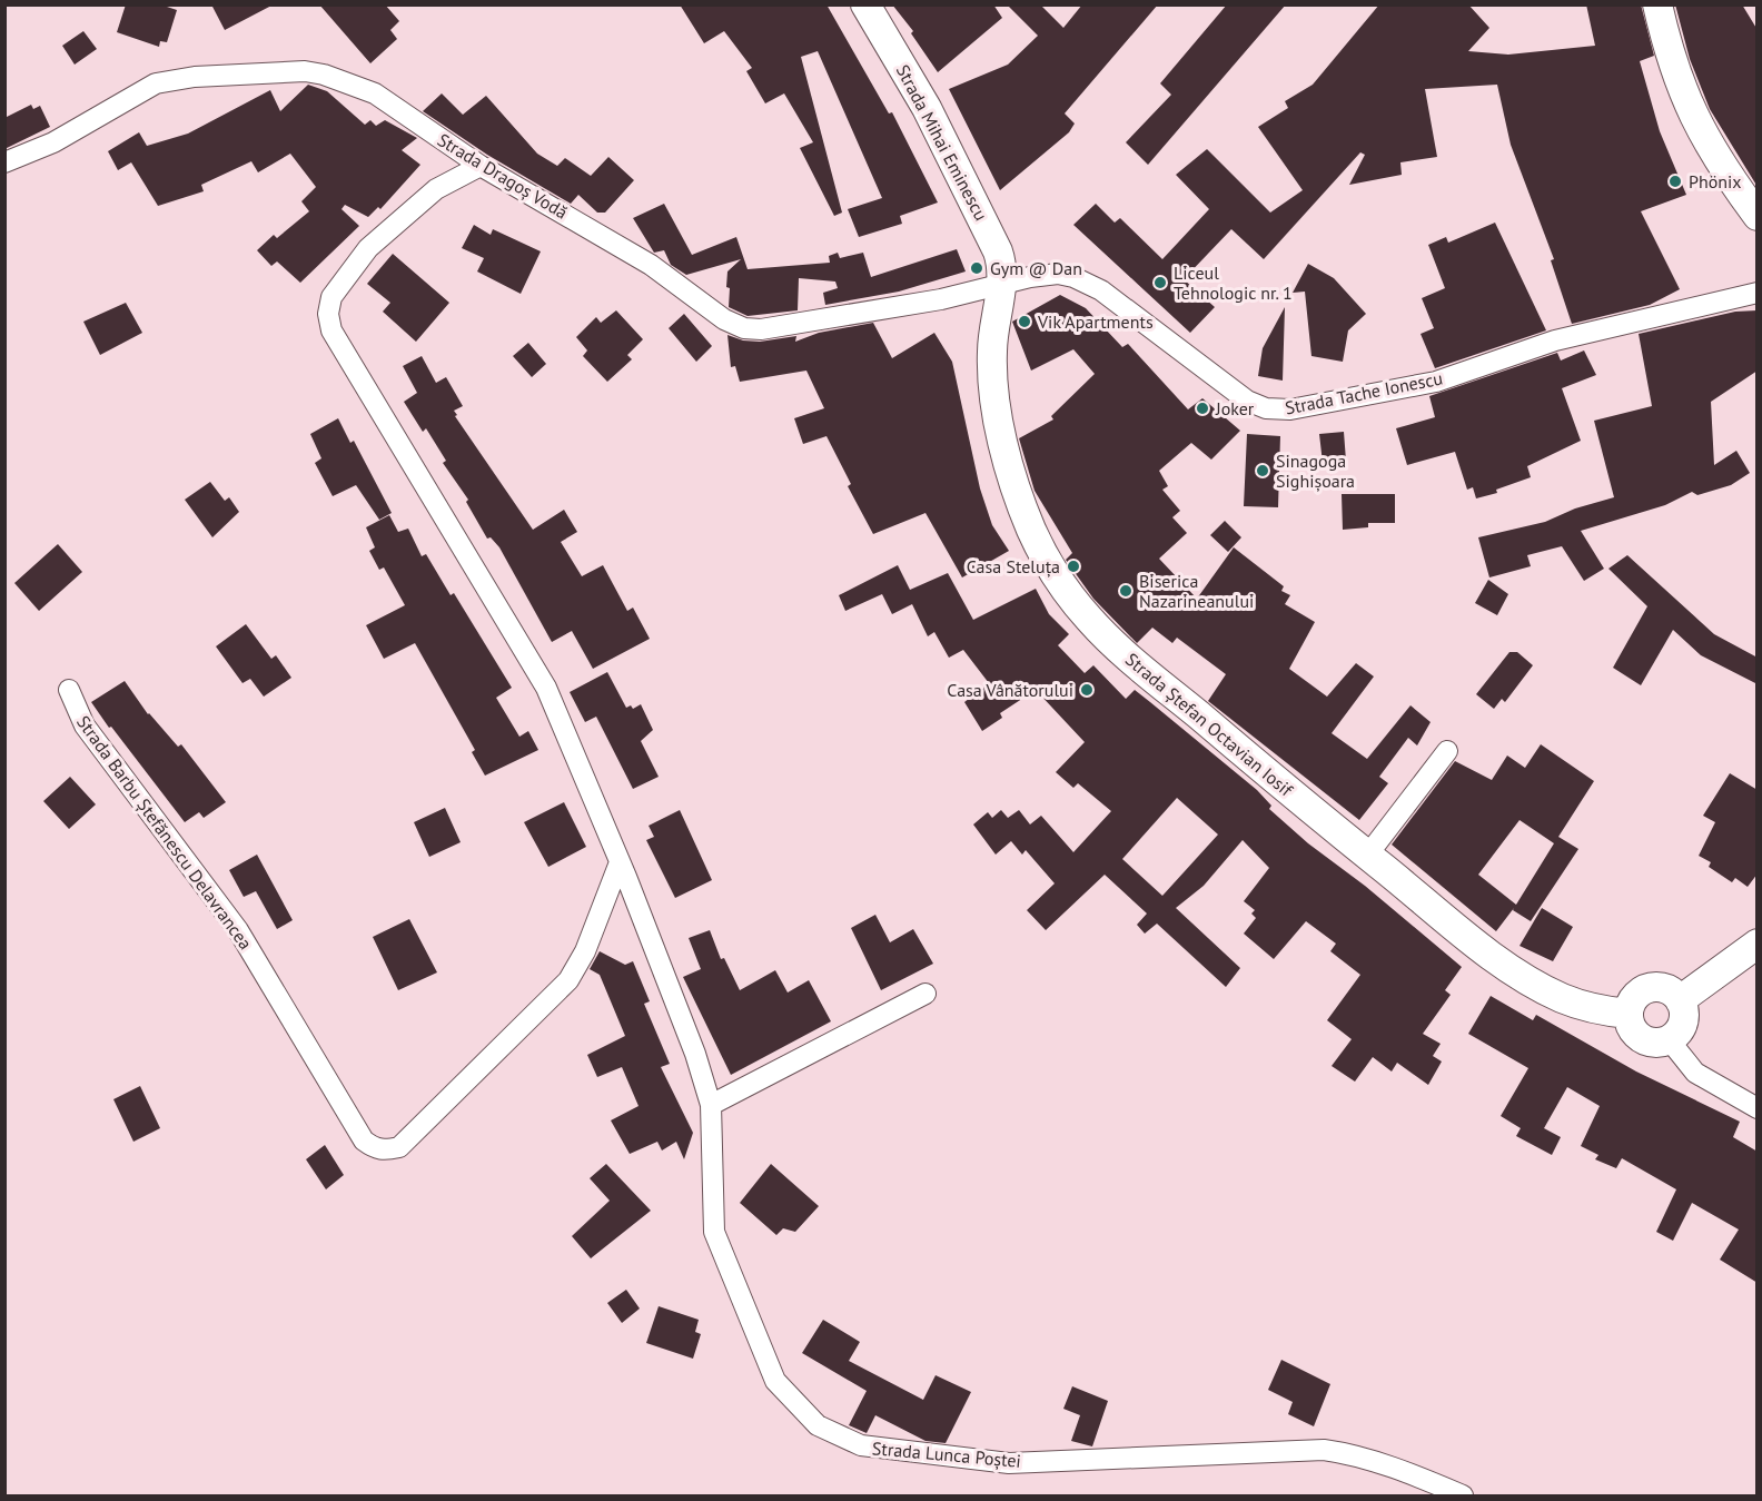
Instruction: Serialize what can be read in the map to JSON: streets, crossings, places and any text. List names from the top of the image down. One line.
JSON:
{"streets":{"main road":["Strada Mihai Eminescu","Strada Ștefan Octavian Iosif"],"street":["Strada Dragoș Vodă","Strada Tache Ionescu","Strada Barbu Ștefănescu Delavrancea","Strada Lunca Poștei"]},"crossings":[["Strada Mihai Eminescu","Strada Dragoș Vodă"],["Strada Mihai Eminescu","Strada Tache Ionescu"],["Strada Mihai Eminescu","Strada Ștefan Octavian Iosif"],["Strada Dragoș Vodă","Strada Tache Ionescu"],["Strada Dragoș Vodă","Strada Ștefan Octavian Iosif"],["Strada Tache Ionescu","Strada Ștefan Octavian Iosif"]],"places":["Phönix","Gym @ Dan","Liceul Tehnologic nr. 1","Vik Apartments","Joker","Sinagoga Sighișoara","Casa Steluța","Biserica Nazarineanului","Casa Vânătorului"]}
